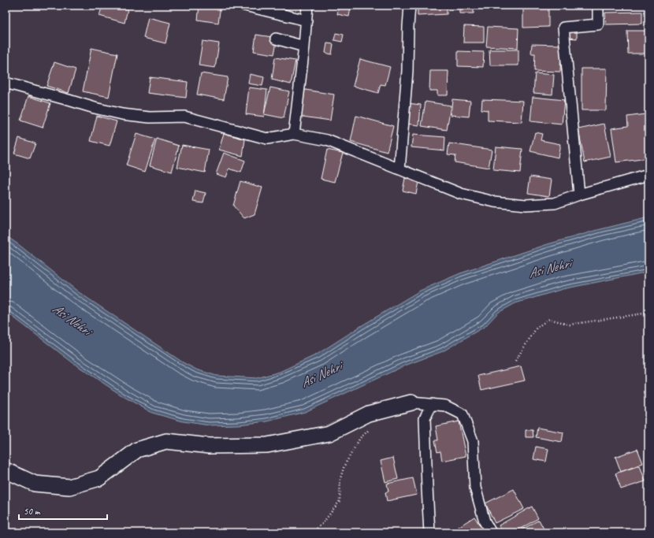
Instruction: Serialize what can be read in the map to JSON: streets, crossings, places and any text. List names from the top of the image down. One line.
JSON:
{"water":["Asi Nehri"],"scale_bar":"50 m"}
